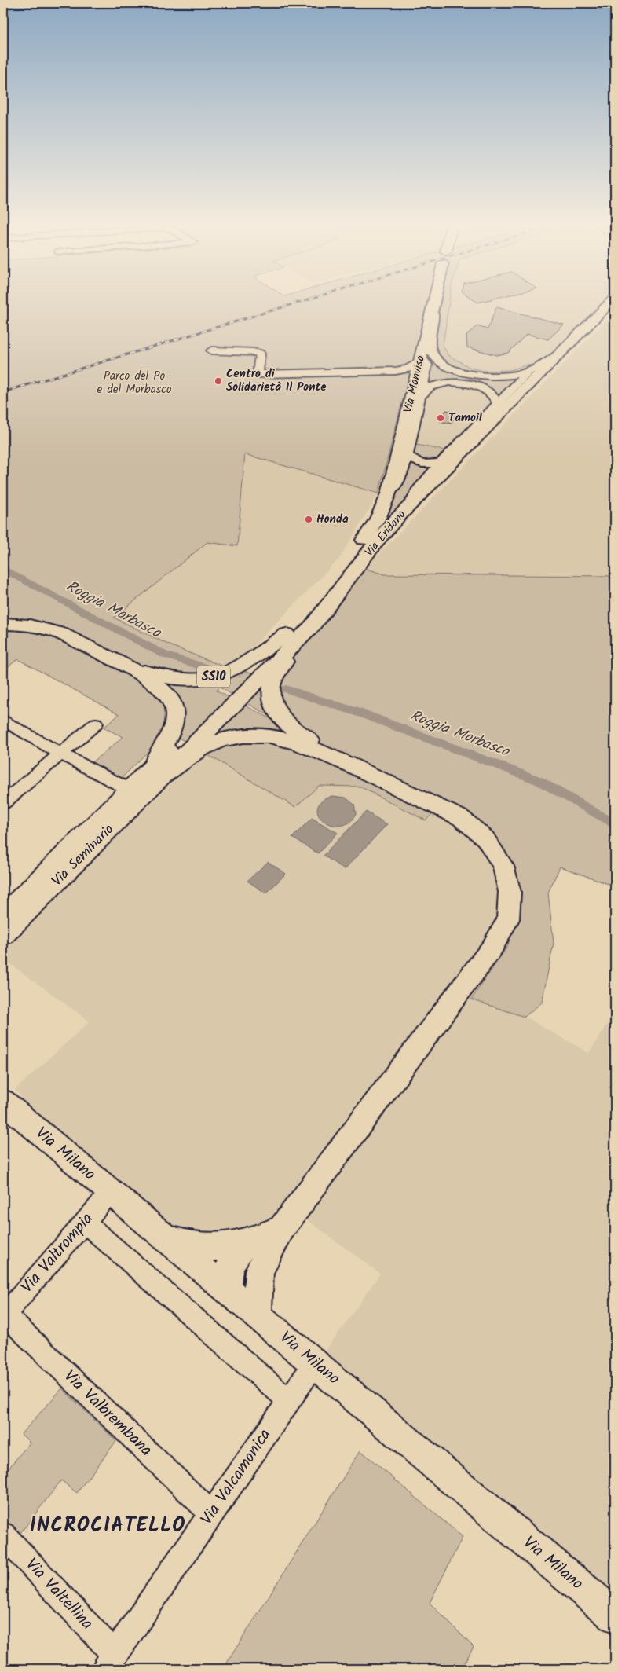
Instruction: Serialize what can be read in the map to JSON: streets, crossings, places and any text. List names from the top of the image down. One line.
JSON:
{"streets":{"main road":["Via Monviso","Via Eridano","SS10","Via Seminario","Via Milano"],"street":["Via Valtrompia","Via Valbrembana","Via Valcamonica","Via Valtellina"]},"crossings":[["Via Monviso","Via Eridano"],["Via Eridano","SS10"],["Via Eridano","Via Seminario"],["Via Milano","Via Valtrompia"],["Via Milano","Via Valcamonica"],["Via Valtrompia","Via Valbrembana"],["Via Valbrembana","Via Valcamonica"],["Via Valcamonica","Via Valtellina"]],"districts":["INCROCIATELLO"],"water":["Roggia Morbasco"],"parks":["Parco del Po e del Morbasco"],"places":["Centro di Solidarietà Il Ponte","Tamoil","Honda"]}
